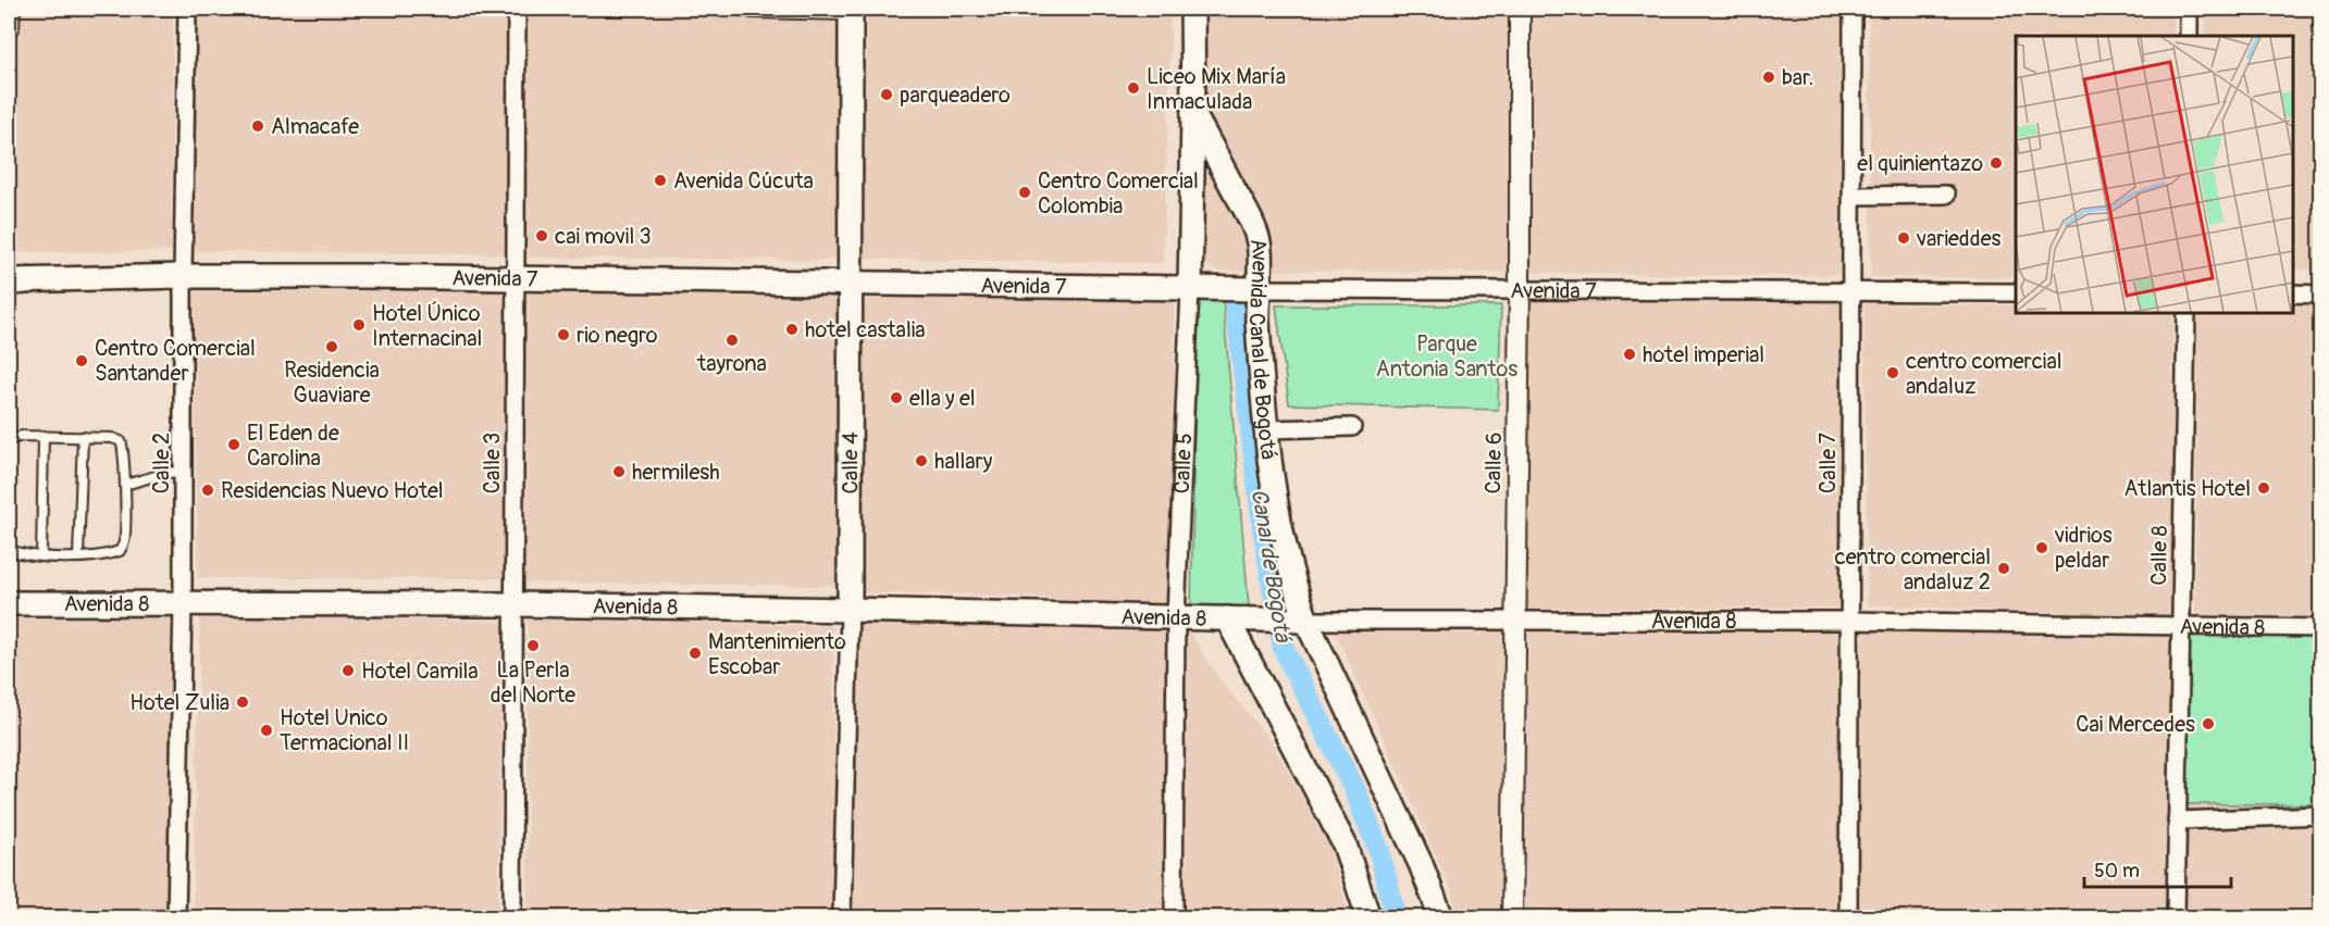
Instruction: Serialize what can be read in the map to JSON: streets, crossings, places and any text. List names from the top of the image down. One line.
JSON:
{"streets":{"main road":["Avenida 7","Avenida Canal de Bogotá","Calle 4","Calle 5","Avenida 8"],"street":["Calle 2","Calle 3","Calle 6","Calle 7","Calle 8"]},"crossings":[["Avenida 7","Avenida Canal de Bogotá"],["Avenida 7","Calle 2"],["Avenida 7","Calle 3"],["Avenida 7","Calle 4"],["Avenida 7","Calle 5"],["Avenida 7","Calle 6"],["Avenida 7","Calle 7"],["Avenida Canal de Bogotá","Calle 5"],["Avenida Canal de Bogotá","Avenida 8"],["Calle 2","Avenida 8"],["Calle 3","Avenida 8"],["Calle 4","Avenida 8"],["Calle 5","Avenida 8"],["Calle 6","Avenida 8"],["Calle 7","Avenida 8"],["Calle 8","Avenida 8"]],"water":["Canal de Bogotá"],"parks":["Parque Antonia Santos"],"places":["bar.","Liceo Mix María Inmaculada","parqueadero","Almacafe","el quinientazo","Avenida Cúcuta","Centro Comercial Colombia","cai movil 3","varieddes","Hotel Único Internacinal","hotel castalia","rio negro","tayrona","Residencia Guaviare","hotel imperial","Centro Comercial Santander","centro comercial andaluz","ella y el","El Eden de Carolina","hallary","hermilesh","Atlantis Hotel","Residencias Nuevo Hotel","vidrios peldar","centro comercial andaluz 2","La Perla del Norte","Mantenimiento Escobar","Hotel Camila","Hotel Zulia","Cai Mercedes","Hotel Unico Termacional II"],"scale_bar":"50 m"}
